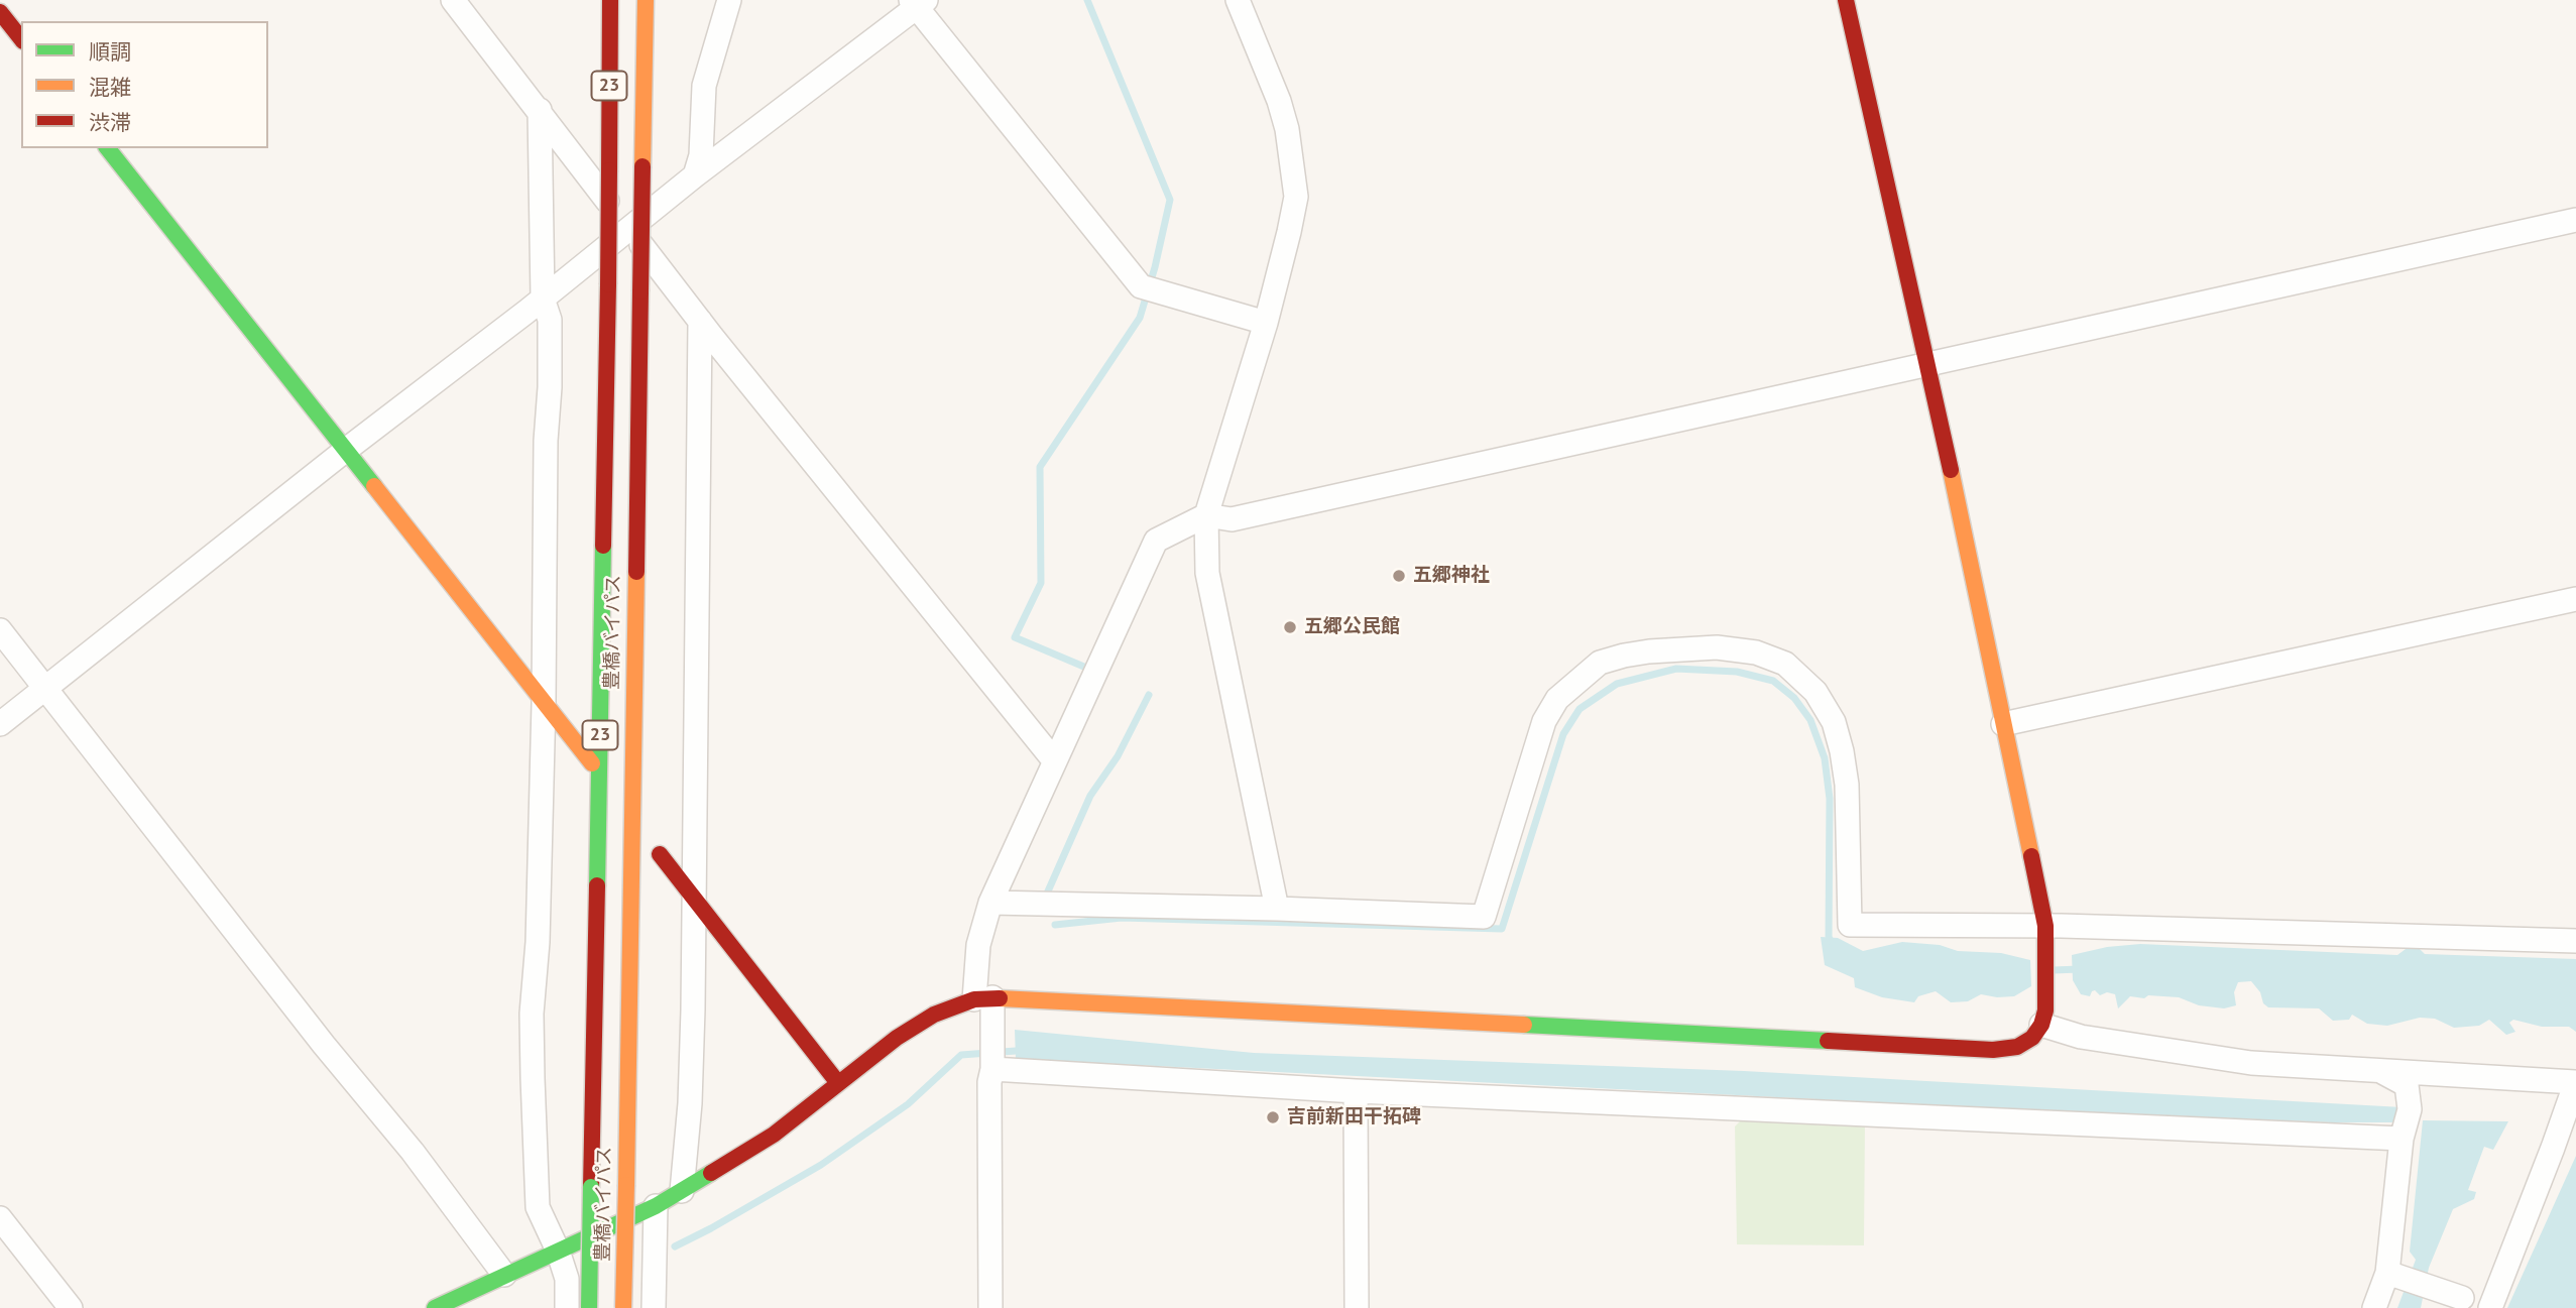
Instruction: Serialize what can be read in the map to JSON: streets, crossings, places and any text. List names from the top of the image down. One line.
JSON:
{"streets":{"main road":["23","豊橋バイパス"]},"places":["五郷神社","五郷公民館","吉前新田干拓碑"],"legend":["順調","混雑","渋滞"]}
